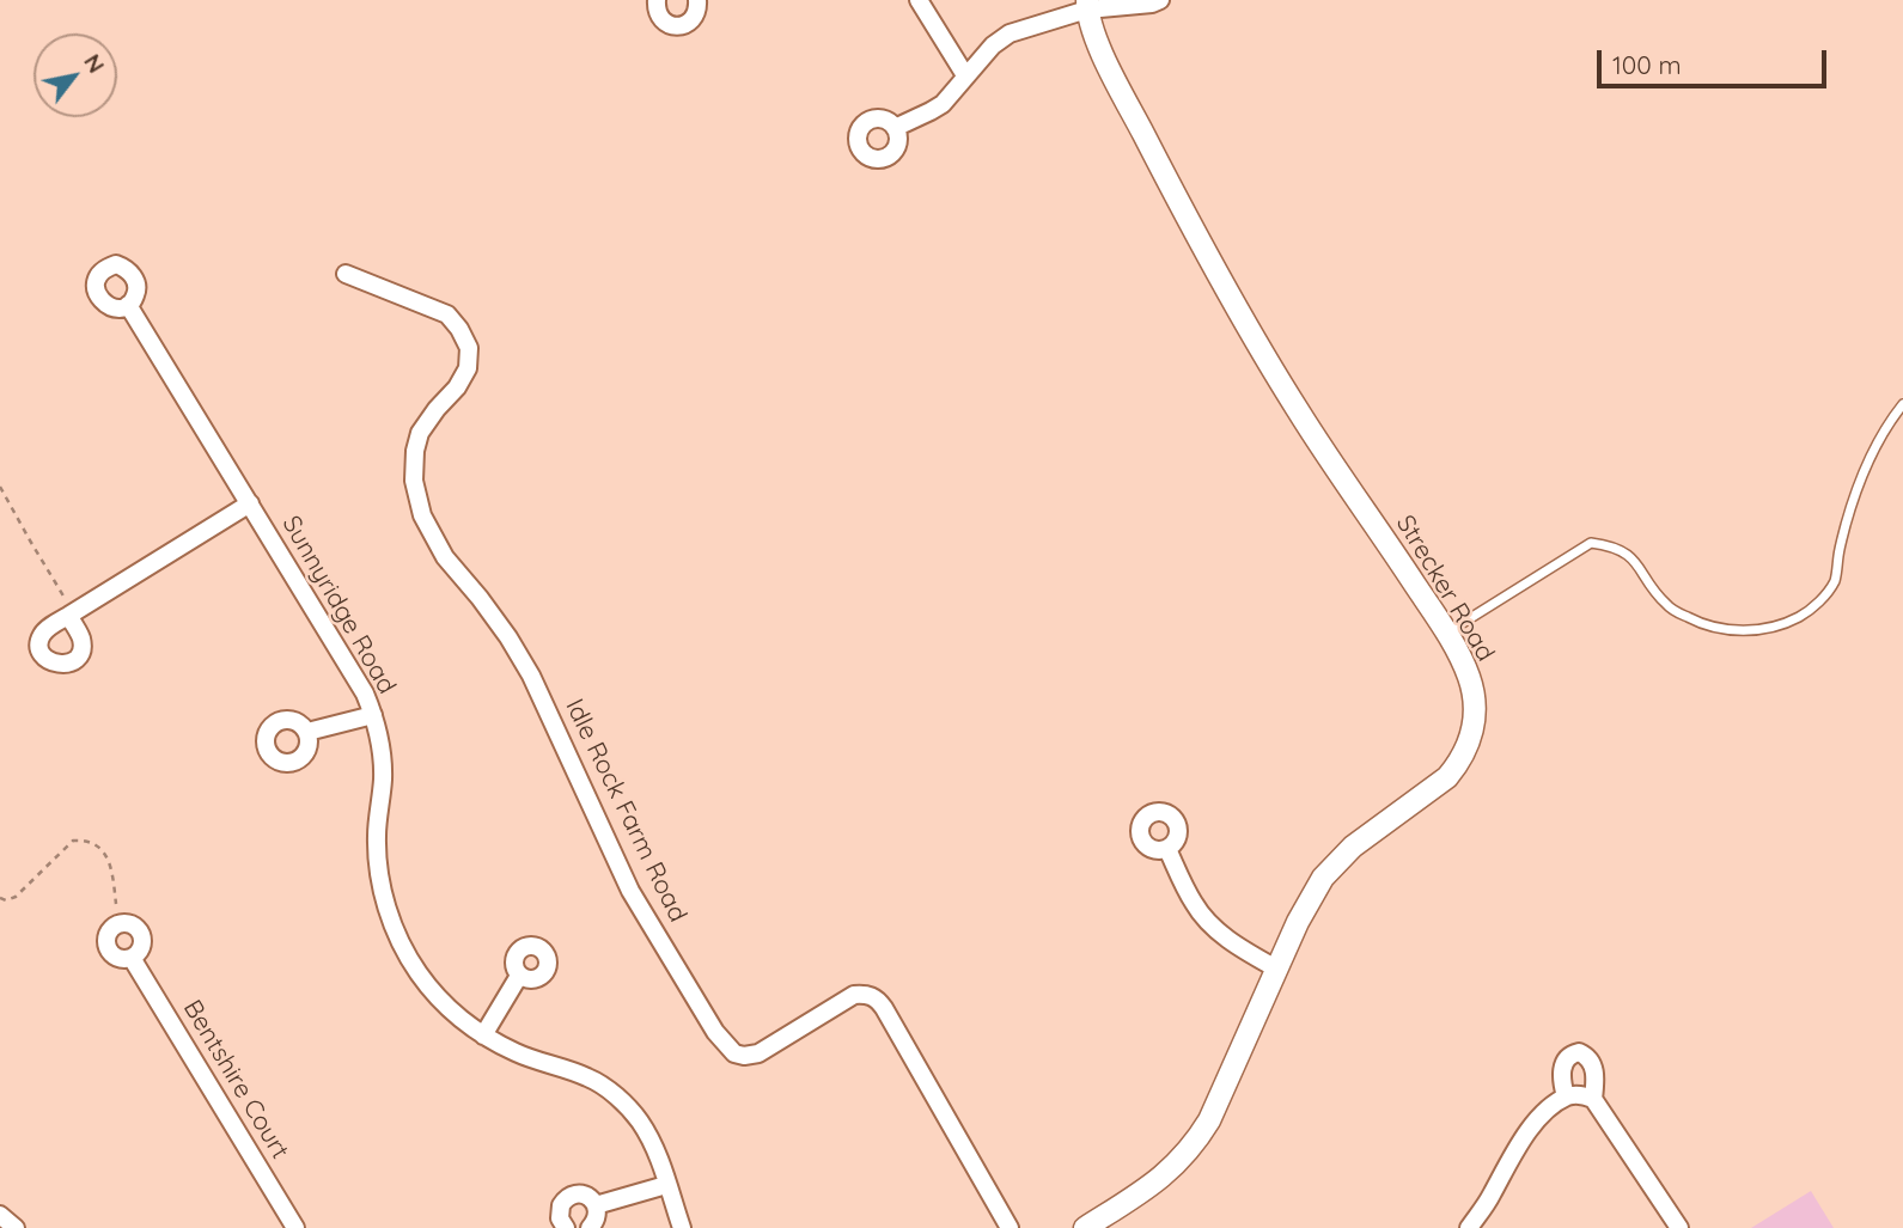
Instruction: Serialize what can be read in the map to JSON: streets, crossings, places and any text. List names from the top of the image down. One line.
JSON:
{"streets":{"street":["Strecker Road","Sunnyridge Road","Idle Rock Farm Road","Bentshire Court"]},"scale_bar":"100 m","north":"top right"}
